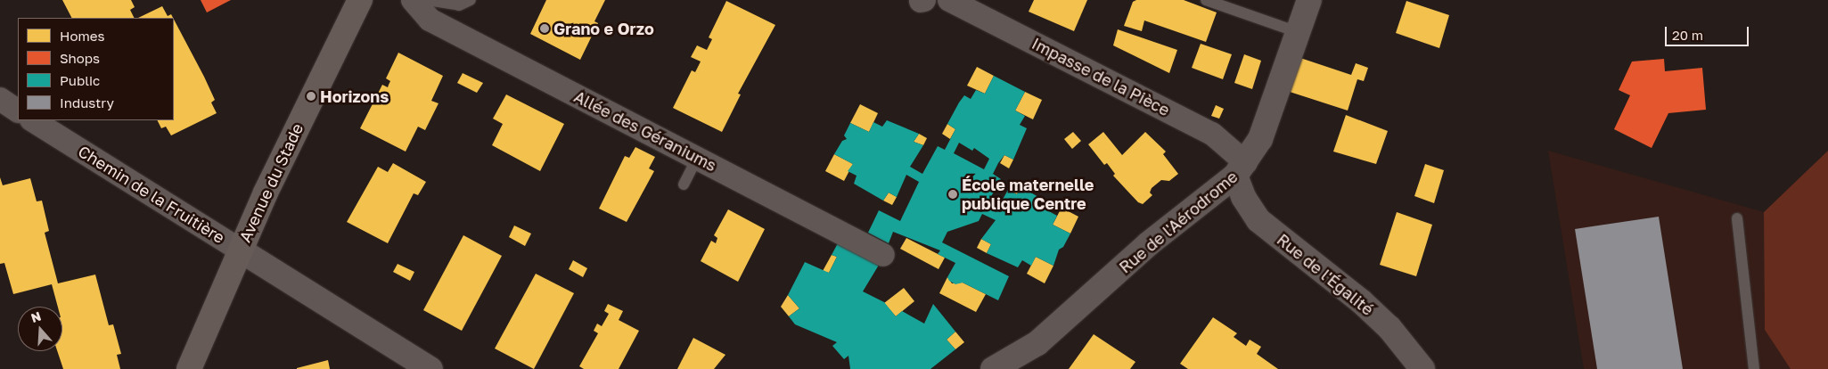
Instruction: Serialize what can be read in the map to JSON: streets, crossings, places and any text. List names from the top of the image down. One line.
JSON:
{"streets":{"main road":["Avenue du Stade"],"street":["Impasse de la Pièce","Allée des Géraniums","Chemin de la Fruitière","Rue de l'Aérodrome","Rue de l'Égalité"]},"crossings":[["Impasse de la Pièce","Rue de l'Aérodrome"],["Impasse de la Pièce","Rue de l'Égalité"],["Avenue du Stade","Chemin de la Fruitière"],["Rue de l'Aérodrome","Rue de l'Égalité"]],"places":["Grano e Orzo","Horizons","École maternelle publique Centre"],"legend":["Homes","Shops","Public","Industry"],"scale_bar":"20 m","north":"top"}
